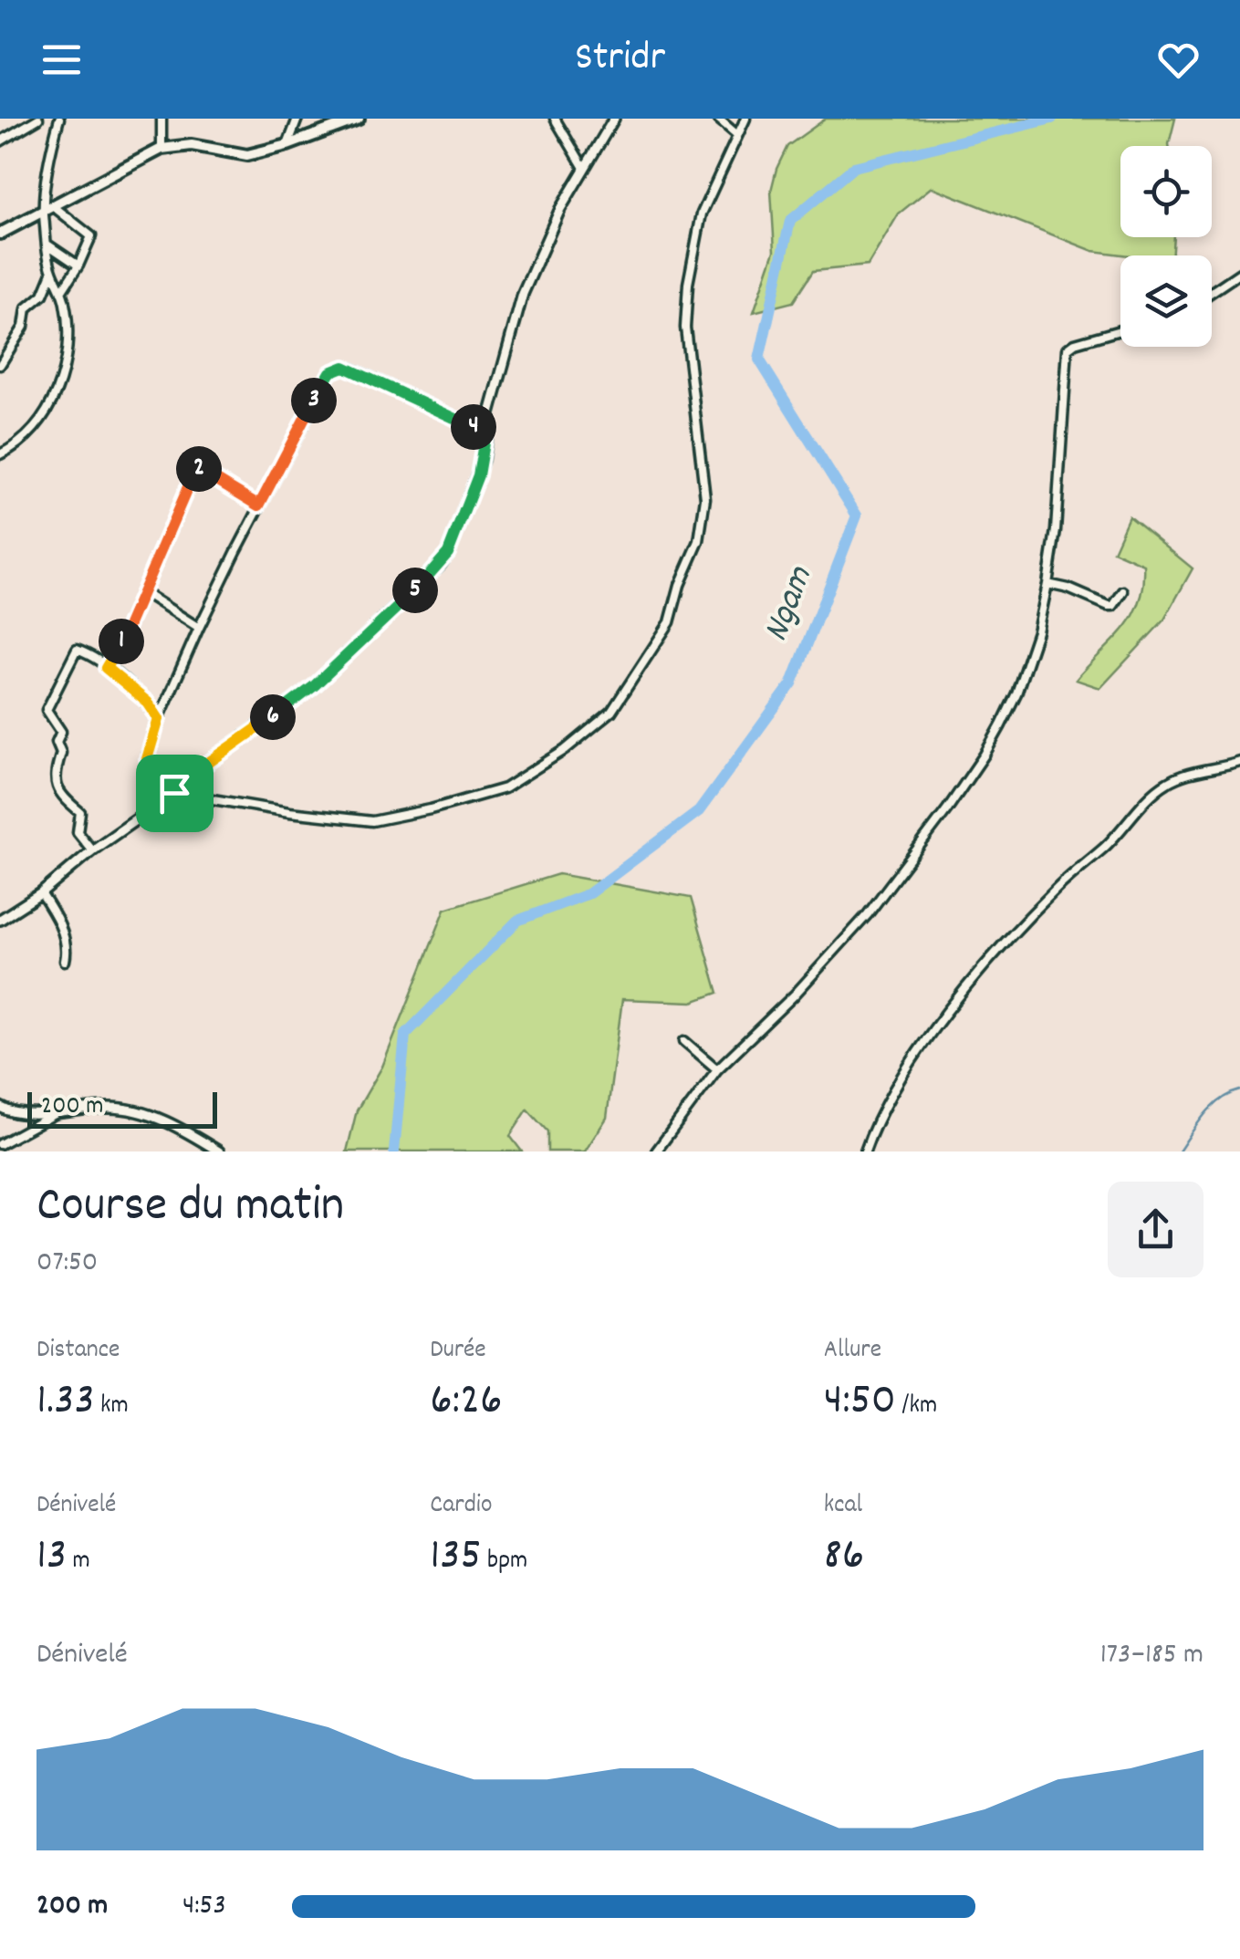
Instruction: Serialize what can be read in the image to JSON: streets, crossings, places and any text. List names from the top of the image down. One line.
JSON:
{"water":["Ngam"],"scale_bar":"200 m","page":{"header":"Stridr","pins":["3","4","2","5","1","6"],"scale":"200 m","heading":["Course du matin","07:50"],"stats":[["Distance","1.33 km"],["Durée","6:26"],["Allure","4:50 /km"],["Dénivelé","13 m"],["Cardio","135 bpm"],["kcal","86"]],"chart":["Dénivelé","173–185 m"],"list":[{"name":"200 m","note":"4:53"}]}}
